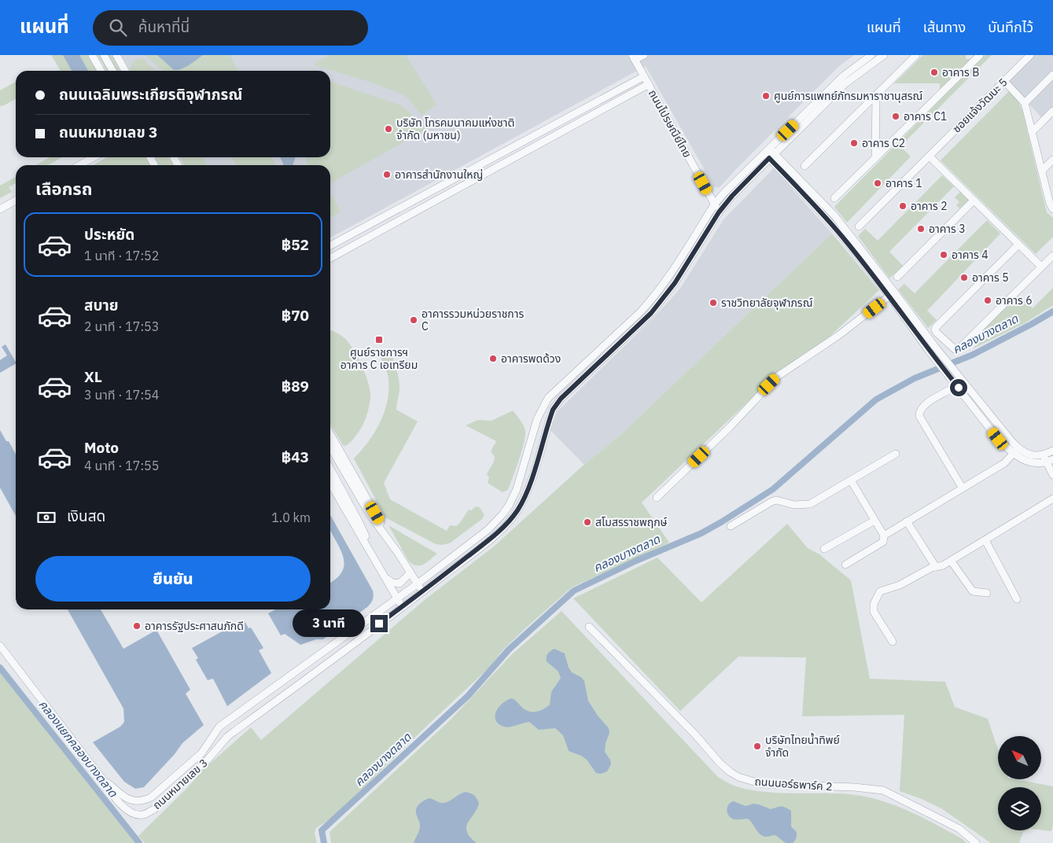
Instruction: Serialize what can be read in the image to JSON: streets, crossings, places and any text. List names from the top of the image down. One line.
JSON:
{"streets":{"street":["ซอยแจ้งวัฒนะ 5","ถนนไปรษณีย์ไทย","ถนนหมายเลข 3","ถนนนอร์ธพาร์ค 2"]},"crossings":[["ถนนไปรษณีย์ไทย","ถนนหมายเลข 3"]],"water":["คลองบางตลาด","คลองแยกคลองบางตลาด"],"places":{"other":["อาคาร B","ศูนย์การแพทย์ภัทรมหาราชานุสรณ์","อาคาร C1","บริษัท โทรคมนาคมแห่งชาติ จำกัด (มหาชน)","อาคาร C2","อาคารสำนักงานใหญ่","อาคาร 1","อาคาร 2","อาคาร 3","อาคาร 4","อาคาร 5","อาคาร 6","ราชวิทยาลัยจุฬาภรณ์","อาคารรวมหน่วยราชการ C","อาคารพดด้วง","สโมสรราชพฤกษ์","อาคารรัฐประศาสนภักดี","บริษัทไทยน้ำทิพย์ จำกัด"],"transit":["ศูนย์ราชการฯ อาคาร C เอเทรียม"]},"north":"top left","page":{"header":"แผนที่","search":"ค้นหาที่นี่","nav":["แผนที่","เส้นทาง","บันทึกไว้"],"banner":["ถนนเฉลิมพระเกียรติจุฬาภรณ์","ถนนหมายเลข 3"],"heading":"เลือกรถ","list":[{"name":"ประหยัด","note":"1 นาที · 17:52","value":"฿52"},{"name":"สบาย","note":"2 นาที · 17:53","value":"฿70"},{"name":"XL","note":"3 นาที · 17:54","value":"฿89"},{"name":"Moto","note":"4 นาที · 17:55","value":"฿43"}],"pay":["เงินสด","1.0 km"],"buttons":"ยืนยัน","bubble":"3 นาที"}}
